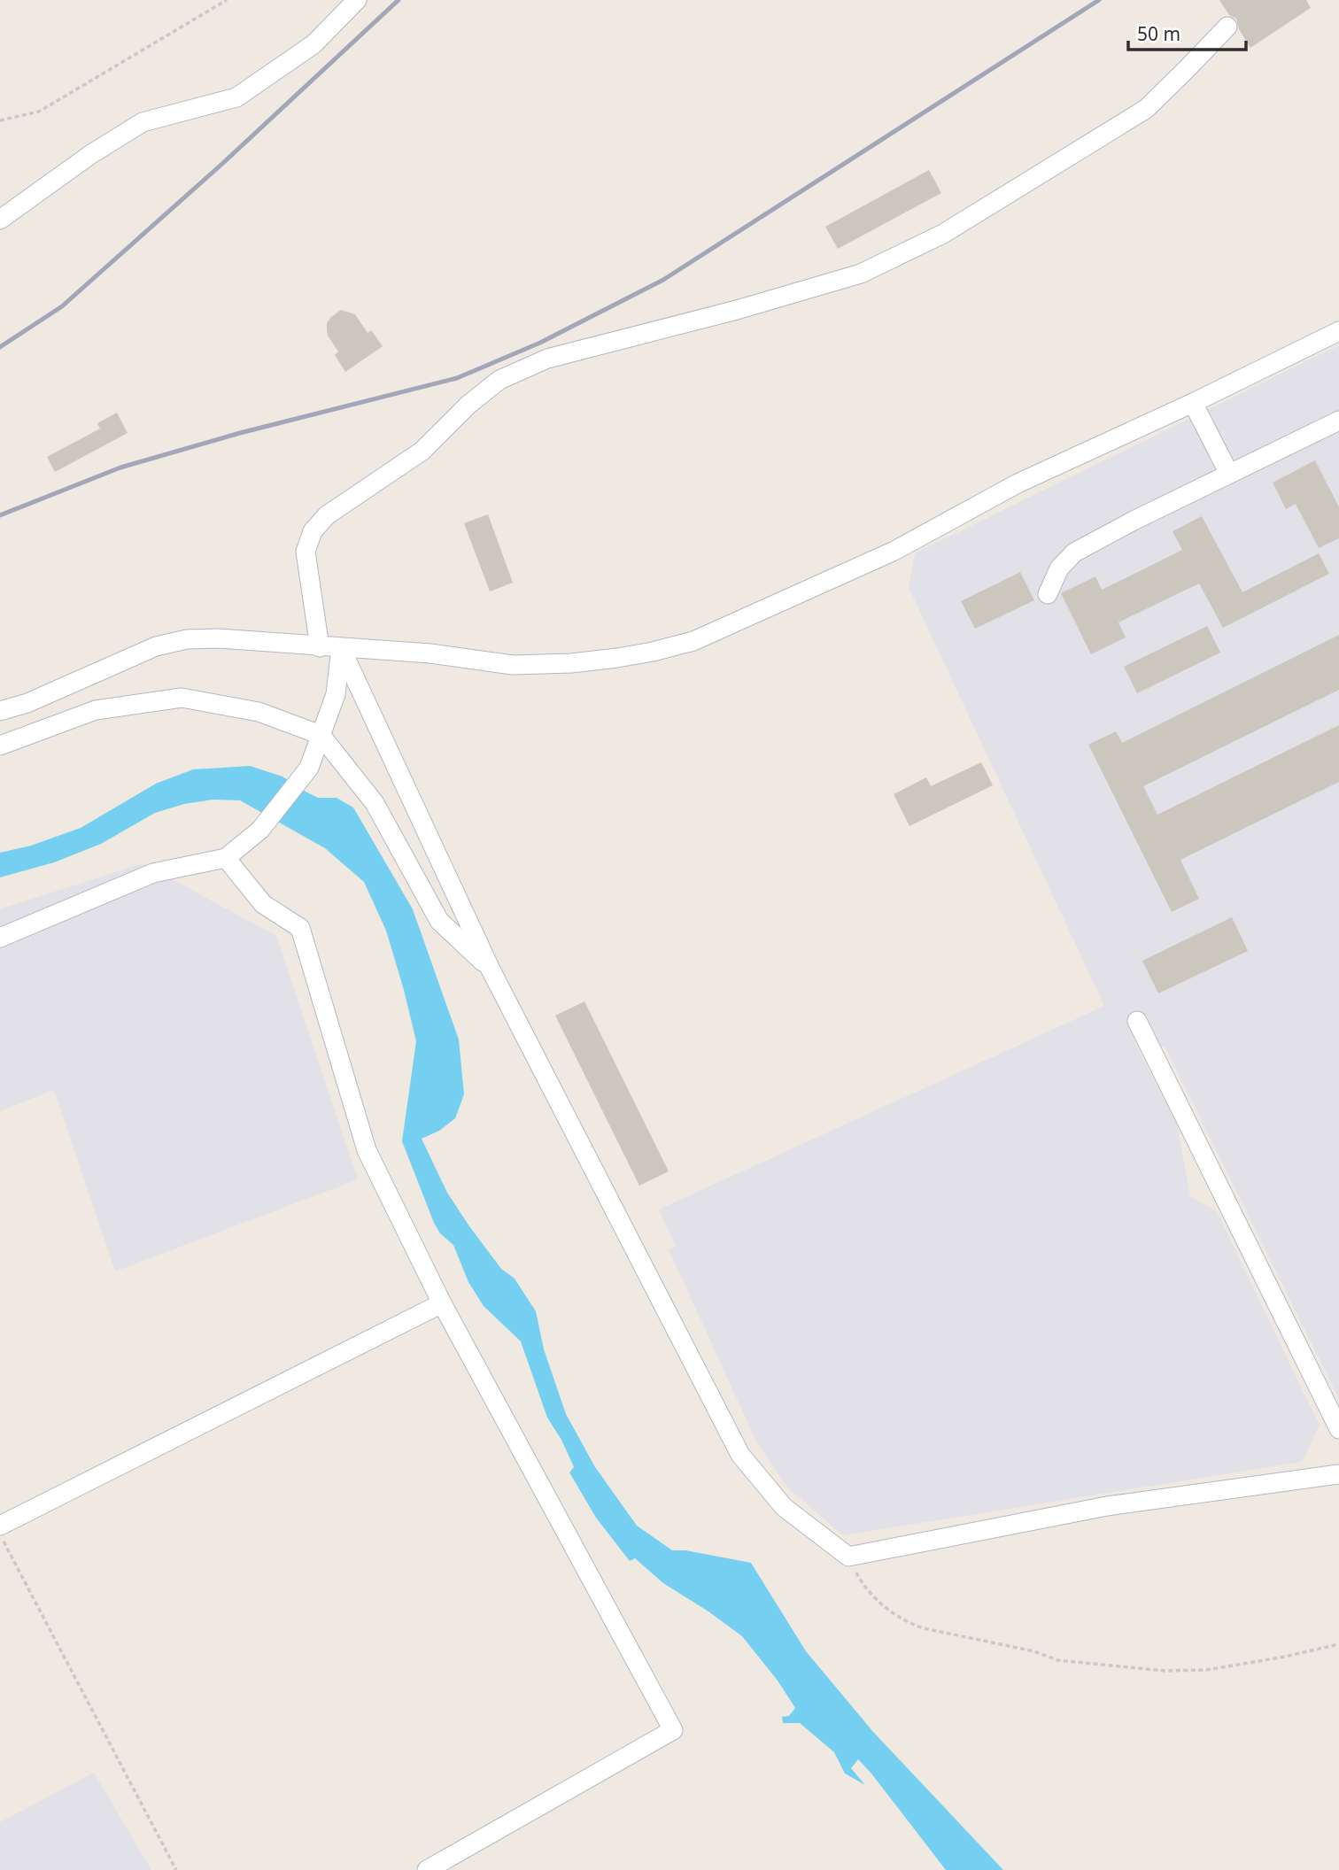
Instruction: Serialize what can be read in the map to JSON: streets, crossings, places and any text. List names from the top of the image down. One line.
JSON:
{"scale_bar":"50 m"}
